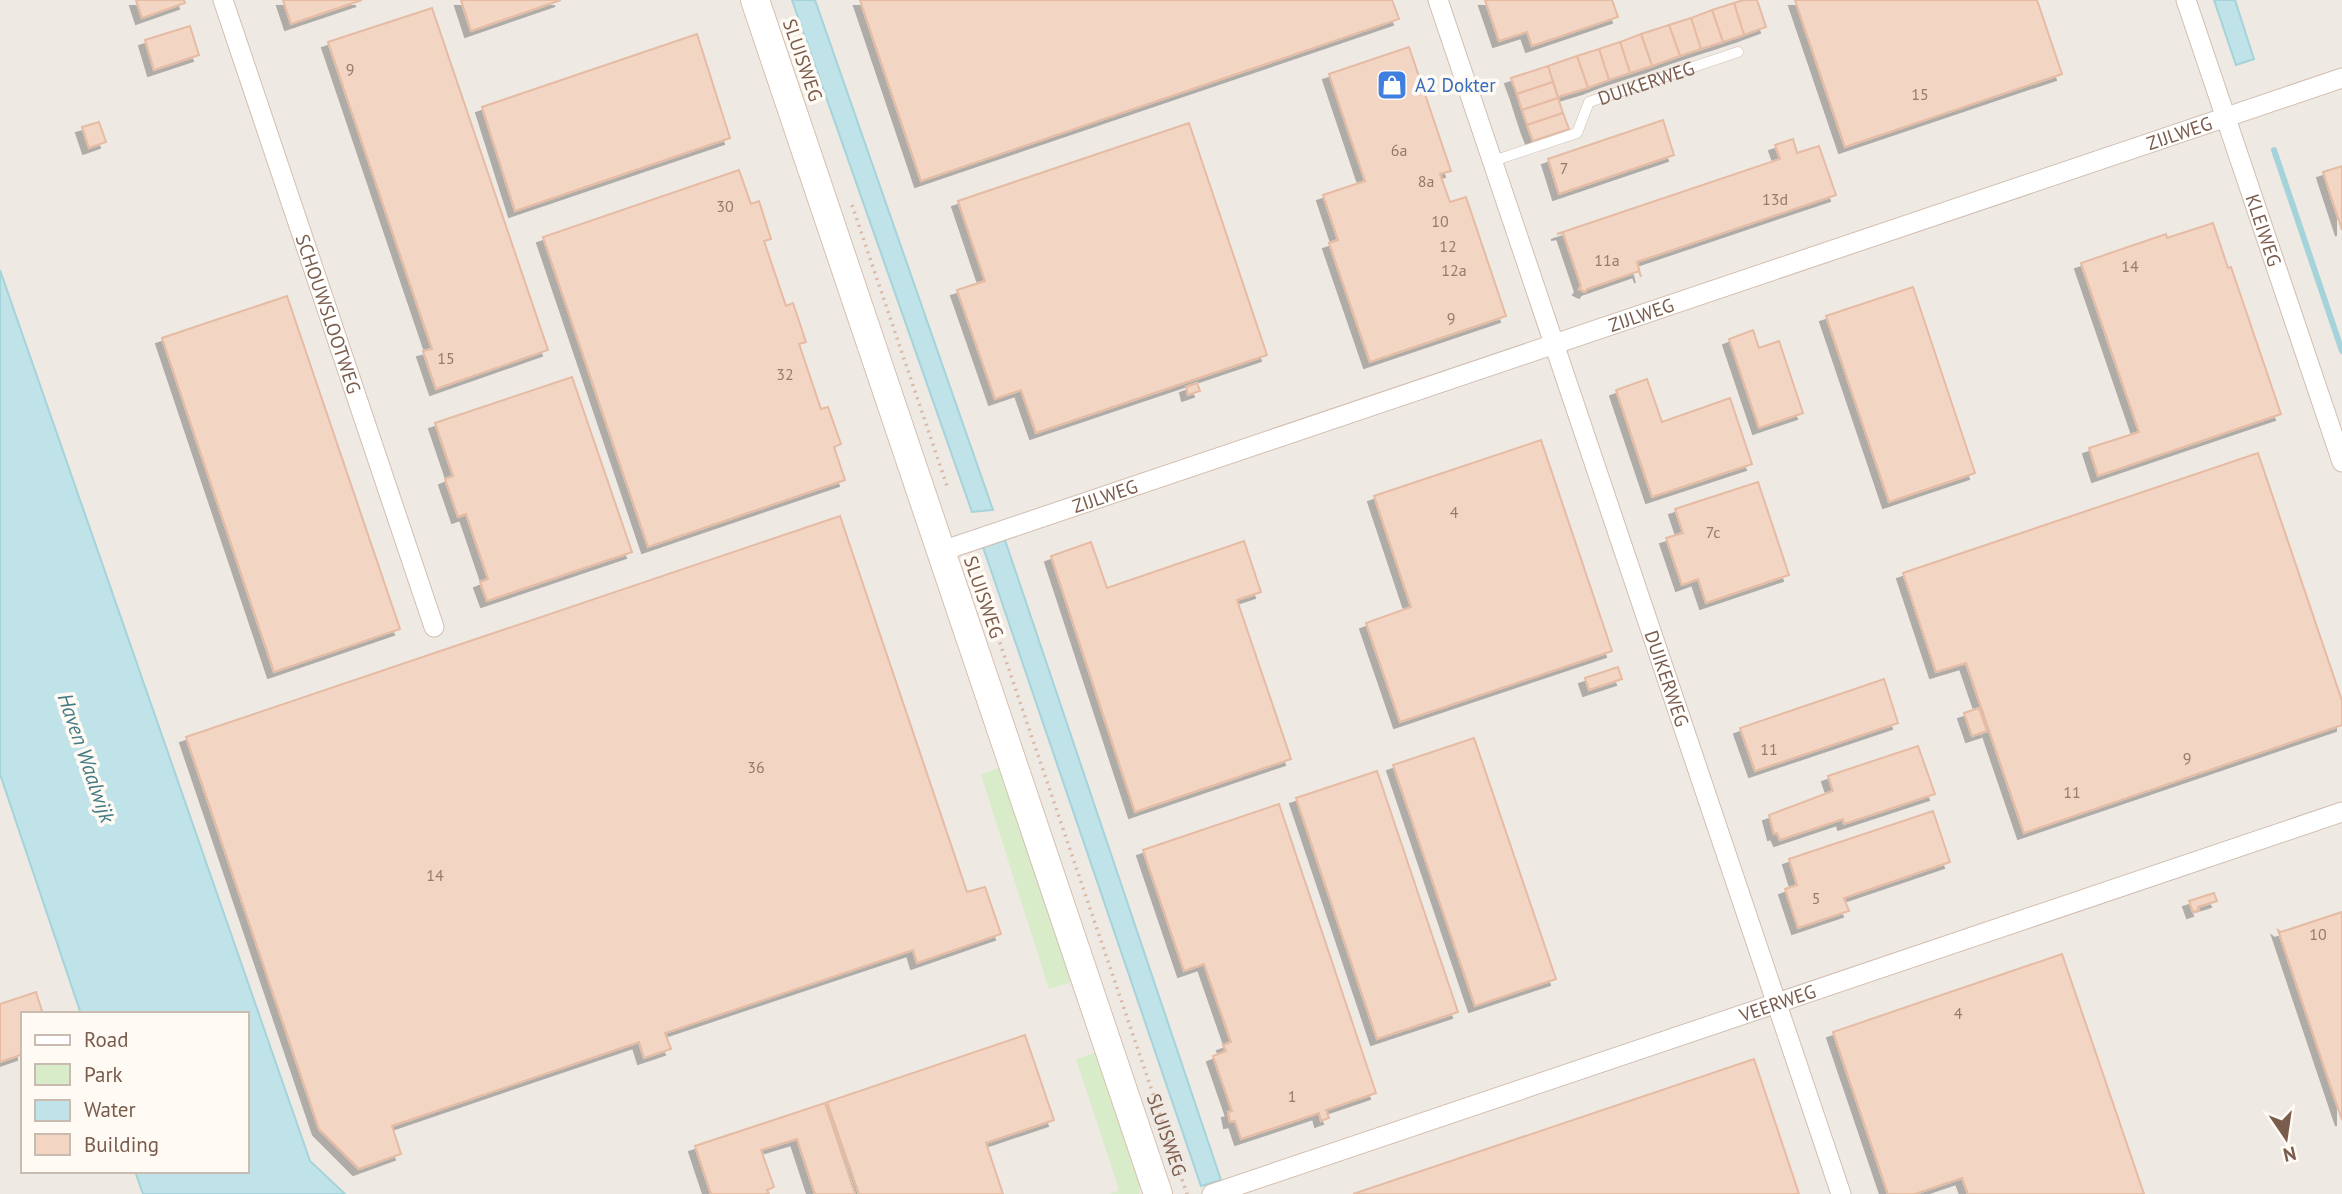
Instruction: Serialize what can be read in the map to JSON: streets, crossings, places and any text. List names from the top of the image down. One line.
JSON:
{"streets":{"street":["SLUISWEG","DUIKERWEG","ZIJLWEG","KLEIWEG","SCHOUWSLOOTWEG","VEERWEG"]},"crossings":[["SLUISWEG","ZIJLWEG"],["DUIKERWEG","ZIJLWEG"],["DUIKERWEG","VEERWEG"],["ZIJLWEG","KLEIWEG"]],"water":["Haven Waalwijk"],"places":{"shop":["A2 Dokter"]},"house_numbers":["9","15","6a","7","8a","13d","30","10","12","11a","14","12a","9","15","32","4","7c","11","9","36","11","14","5","10","4","1"],"legend":["Road","Park","Water","Building"],"north":"bottom"}
